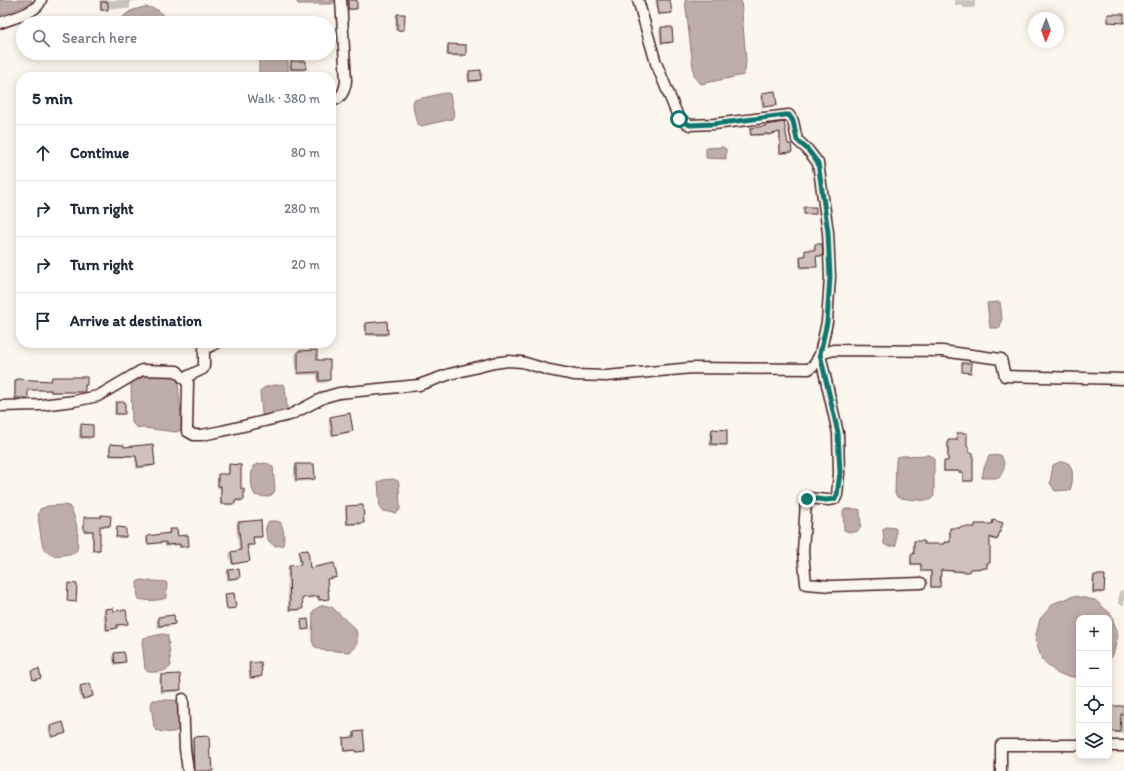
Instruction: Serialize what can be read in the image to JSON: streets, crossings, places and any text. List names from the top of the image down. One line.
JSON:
{"north":"bottom","page":{"search":"Search here","heading":["5 min","Walk · 380 m"],"list":[["Continue","80 m"],["Turn right","280 m"],["Turn right","20 m"],"Arrive at destination"],"map_buttons":["+","−"]}}
